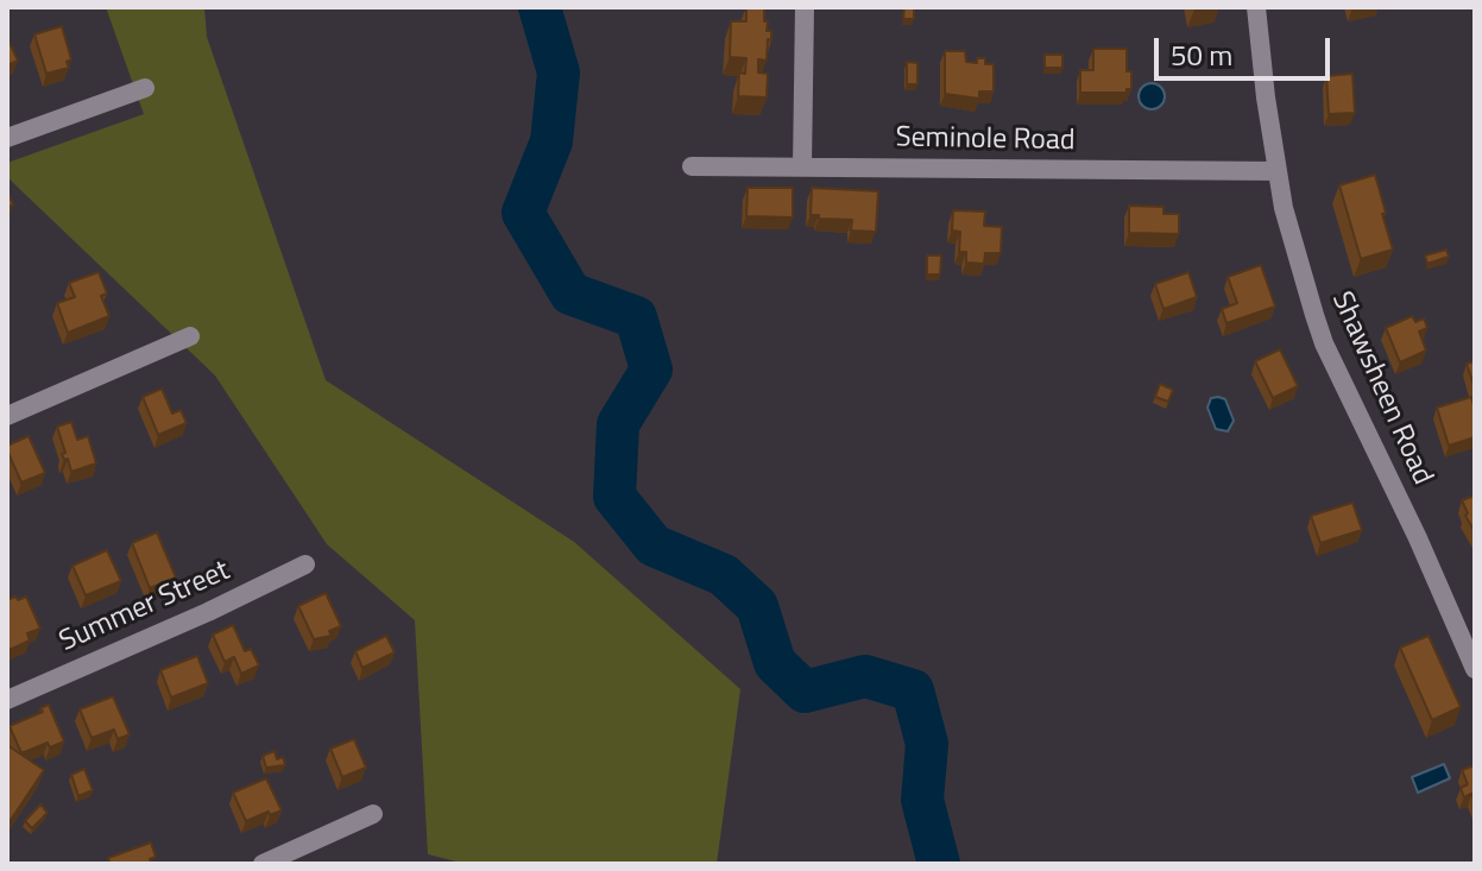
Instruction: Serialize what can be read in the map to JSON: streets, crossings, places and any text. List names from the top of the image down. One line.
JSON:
{"streets":{"street":["Seminole Road","Shawsheen Road","Summer Street"]},"crossings":[["Seminole Road","Shawsheen Road"]],"scale_bar":"50 m"}
